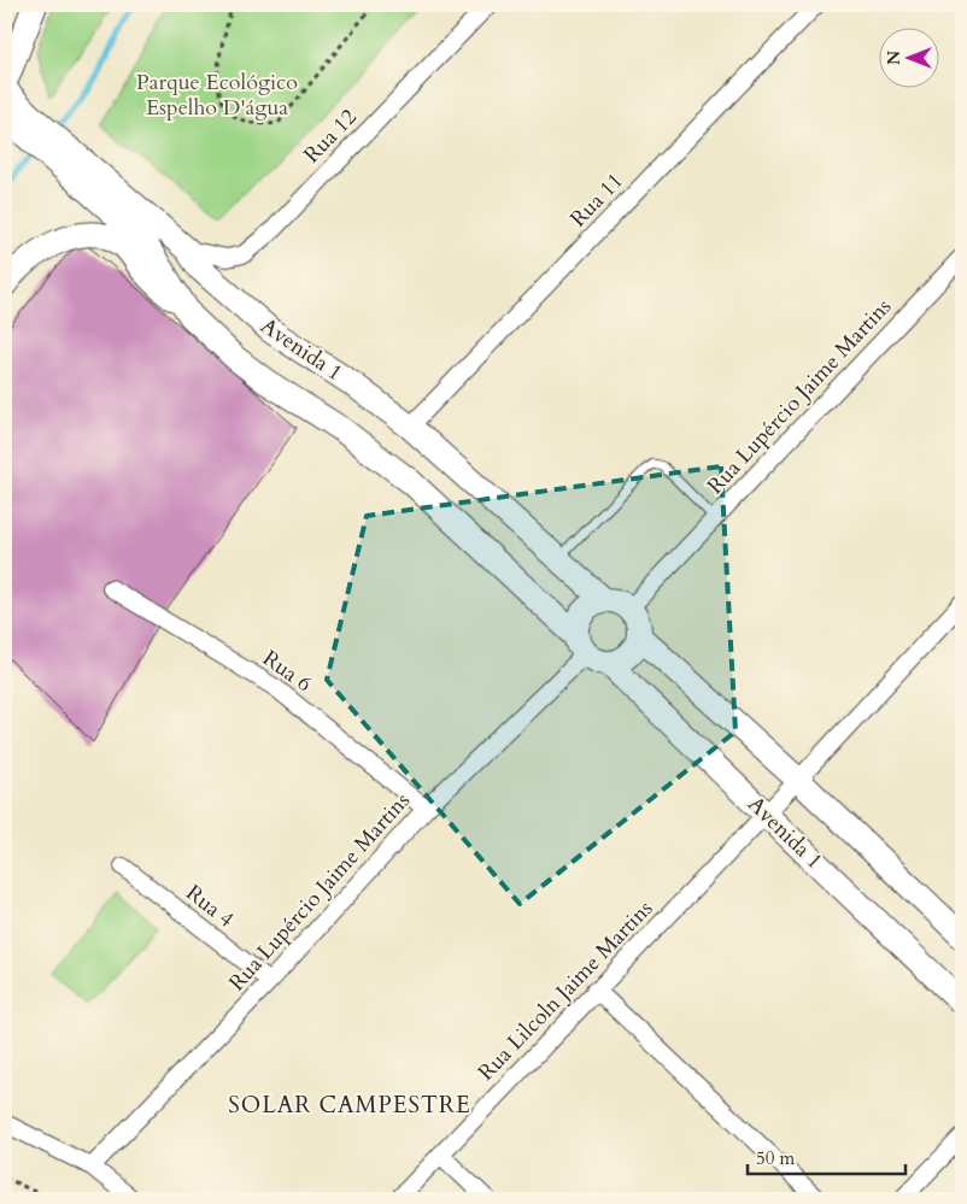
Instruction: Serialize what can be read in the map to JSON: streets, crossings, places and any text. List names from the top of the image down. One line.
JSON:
{"streets":{"street":["Rua 12","Rua 11","Avenida 1","Rua Lupércio Jaime Martins","Rua 6","Rua 4","Rua Lilcoln Jaime Martins"]},"crossings":[["Rua 12","Avenida 1"],["Rua 11","Avenida 1"],["Avenida 1","Rua Lupércio Jaime Martins"],["Avenida 1","Rua Lilcoln Jaime Martins"],["Rua Lupércio Jaime Martins","Rua 6"],["Rua Lupércio Jaime Martins","Rua 4"]],"districts":["SOLAR CAMPESTRE"],"parks":["Parque Ecológico Espelho D'água"],"scale_bar":"50 m","north":"left"}
